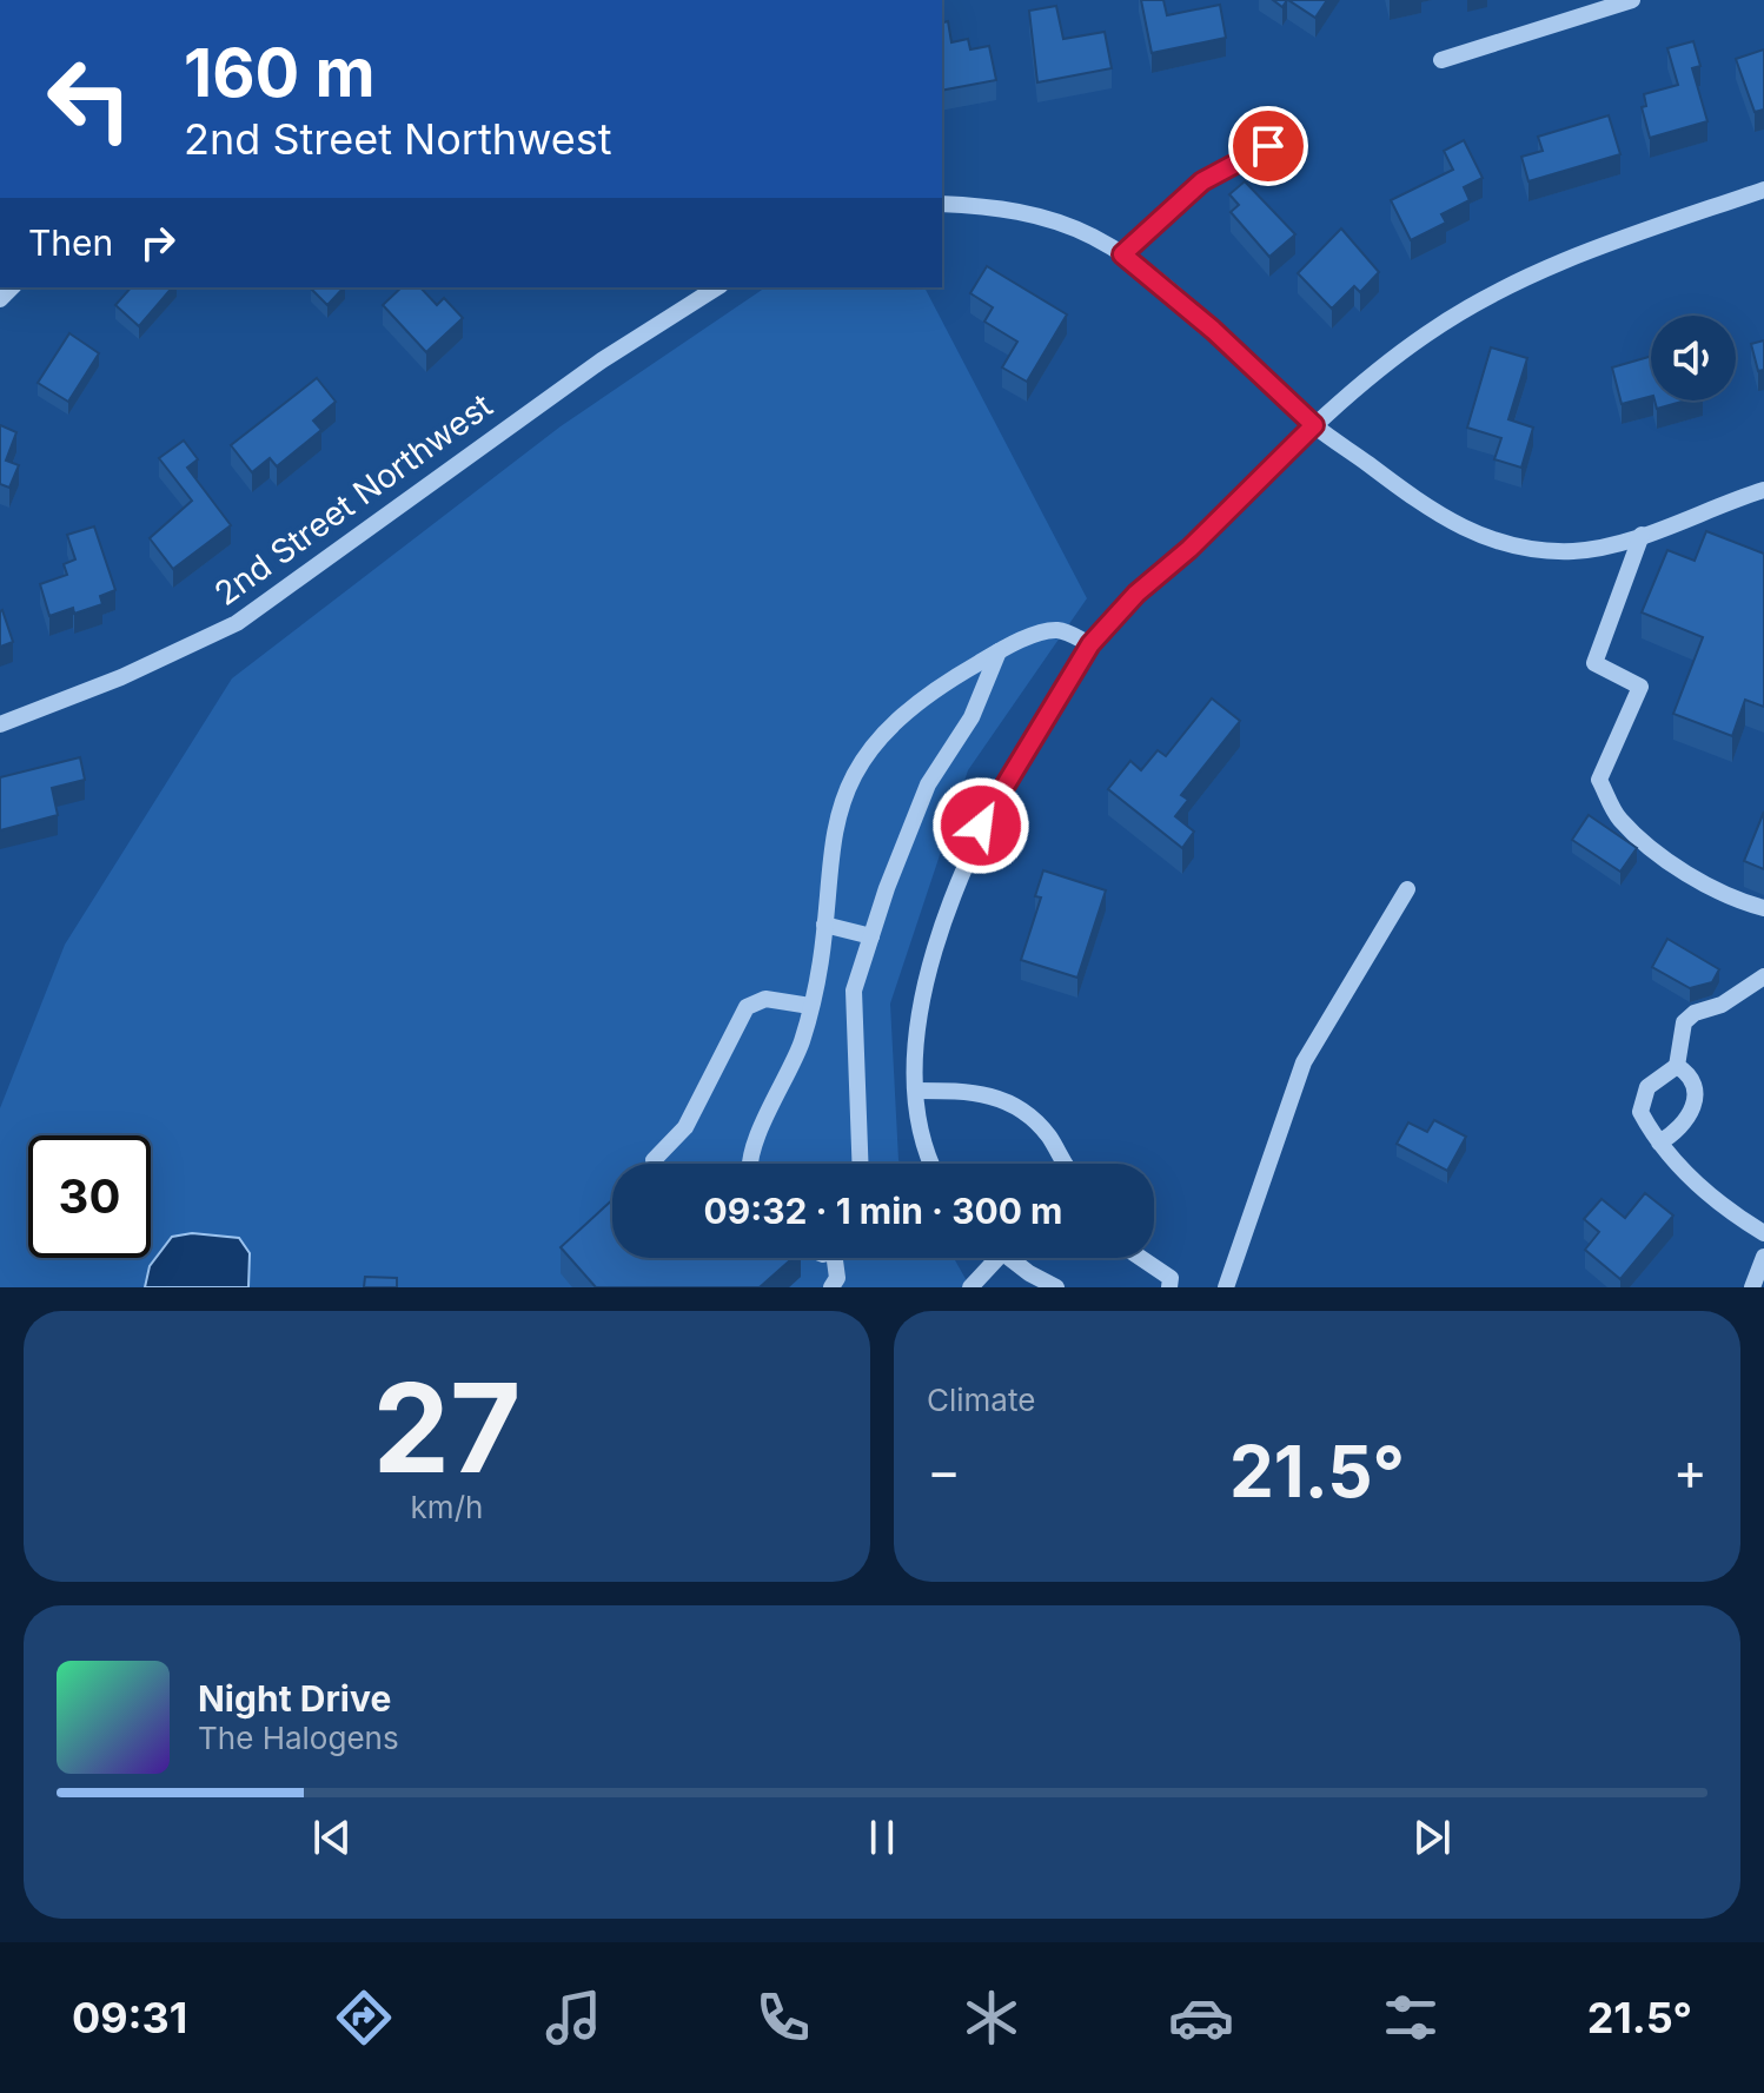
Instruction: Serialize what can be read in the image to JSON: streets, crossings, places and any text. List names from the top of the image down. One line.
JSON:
{"streets":{"street":["2nd Street Northwest"]},"page":{"turn":["160 m","2nd Street Northwest"],"then":"Then","limit":"30","trip":"09:32 · 1 min · 300 m","tile":[["27","km/h"],"Climate"],"heat":["−","21.5°","+"],"song":["Night Drive","The Halogens"],"tabs":["09:31","21.5°"]}}
